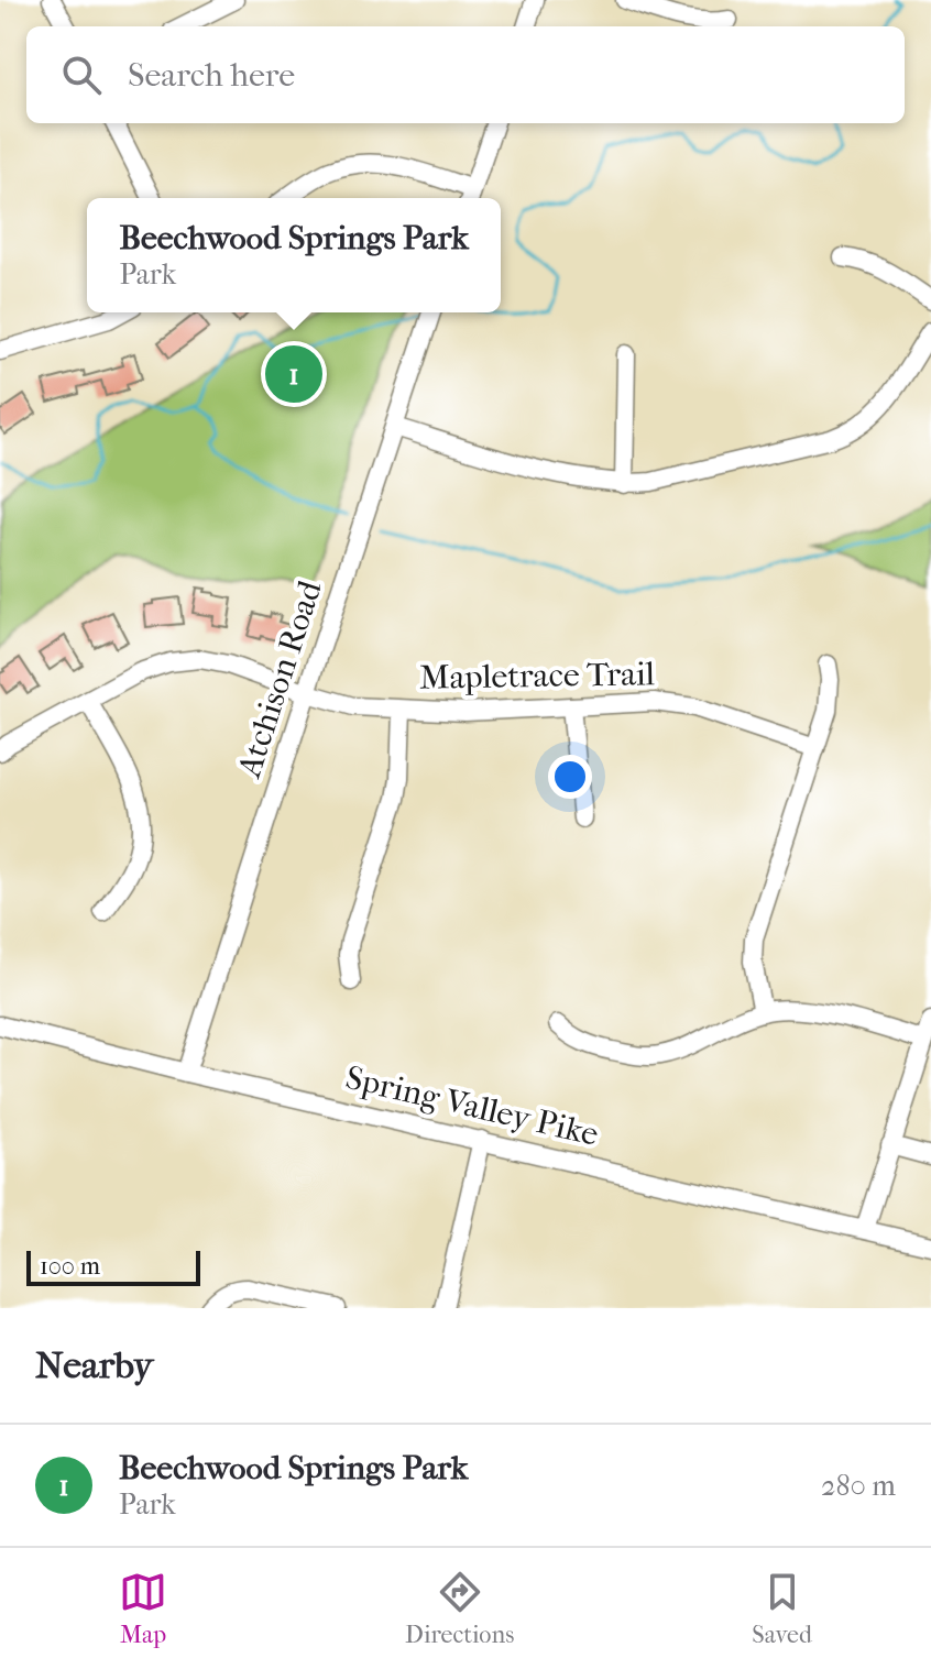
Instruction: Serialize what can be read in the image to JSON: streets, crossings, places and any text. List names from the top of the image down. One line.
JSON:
{"streets":{"street":["Mapletrace Trail","Atchison Road","Spring Valley Pike"]},"crossings":[["Mapletrace Trail","Atchison Road"],["Atchison Road","Spring Valley Pike"]],"scale_bar":"100 m","page":{"search":"Search here","popup":["Beechwood Springs Park","Park"],"pins":"1","scale":"100 m","heading":"Nearby","list":[{"mark":"1","name":"Beechwood Springs Park","note":"Park","value":"280 m"}],"nav":["Map","Directions","Saved"]}}
